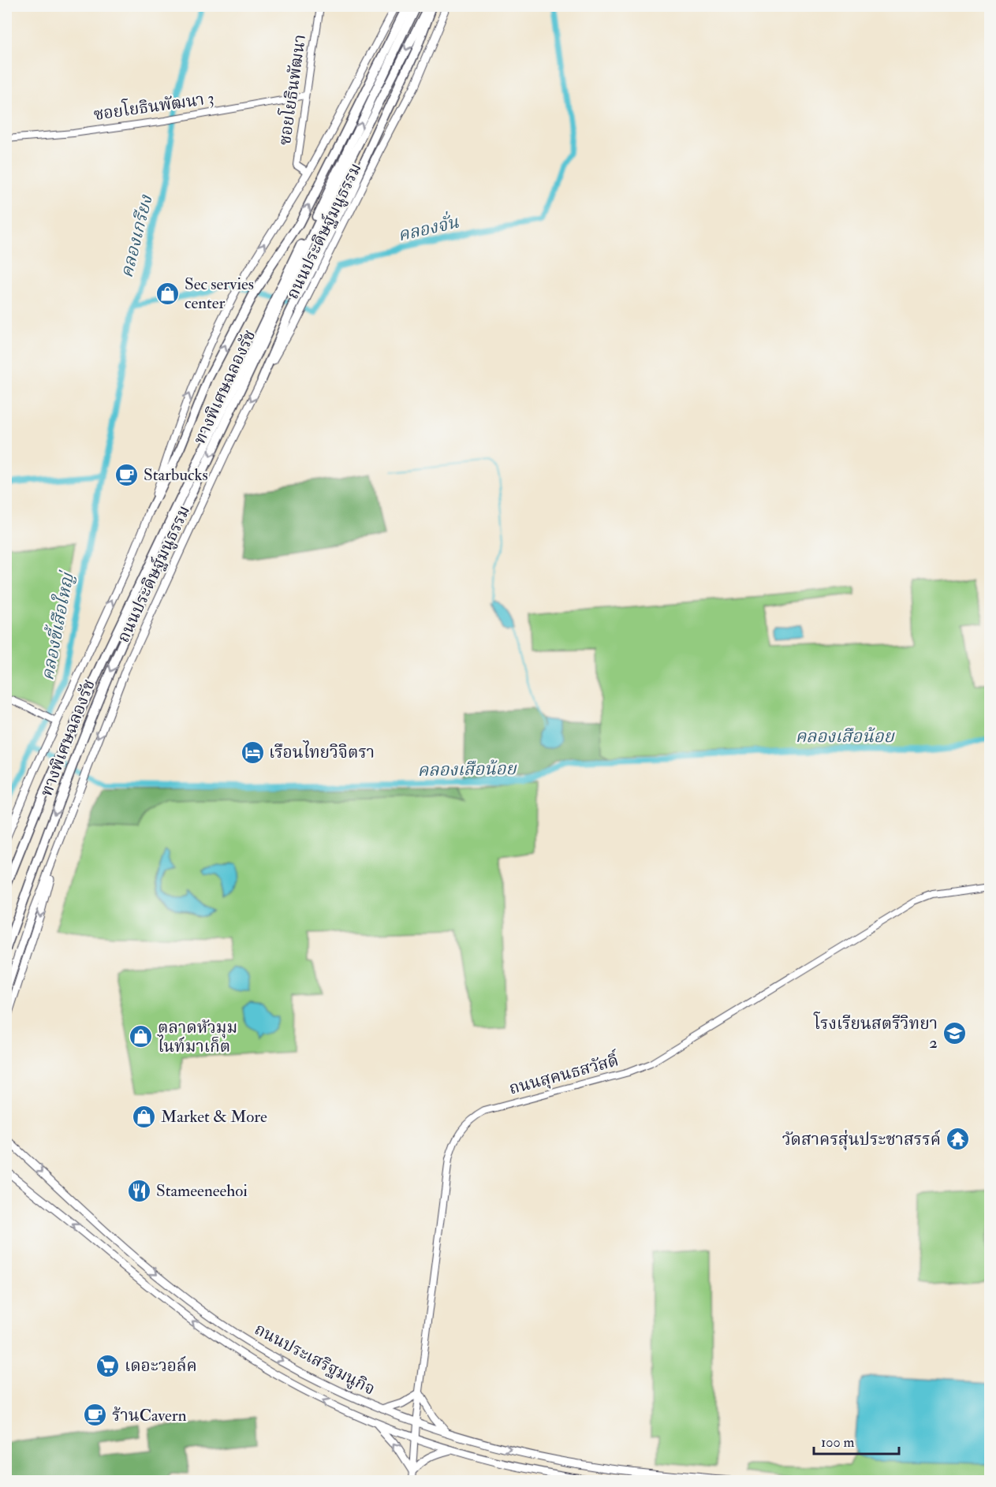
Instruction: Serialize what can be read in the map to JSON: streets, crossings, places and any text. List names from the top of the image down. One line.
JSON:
{"streets":{"highway":["ทางพิเศษฉลองรัช"],"main road":["ซอยโยธินพัฒนา","ซอยโยธินพัฒนา 3","ถนนประดิษฐ์มนูธรรม","ถนนสุคนธสวัสดิ์","ถนนประเสริฐมนูกิจ"]},"crossings":[["ซอยโยธินพัฒนา","ซอยโยธินพัฒนา 3"],["ซอยโยธินพัฒนา","ถนนประดิษฐ์มนูธรรม"],["ถนนสุคนธสวัสดิ์","ถนนประเสริฐมนูกิจ"]],"water":["คลองจั่น","คลองเกรียง","คลองขี้เสือใหญ่","คลองเสือน้อย"],"places":{"shop":["Sec servies center","ตลาดหัวมุม ไนท์มาเก็ต","Market & More"],"cafe":["Starbucks","ร้านCavern"],"hotel":["เรือนไทยวิจิตรา"],"school or university":["โรงเรียนสตรีวิทยา 2"],"temple":["วัดสาครสุ่นประชาสรรค์"],"restaurant":["Stameeneehoi"],"supermarket":["เดอะวอล์ค"]},"scale_bar":"100 m"}
